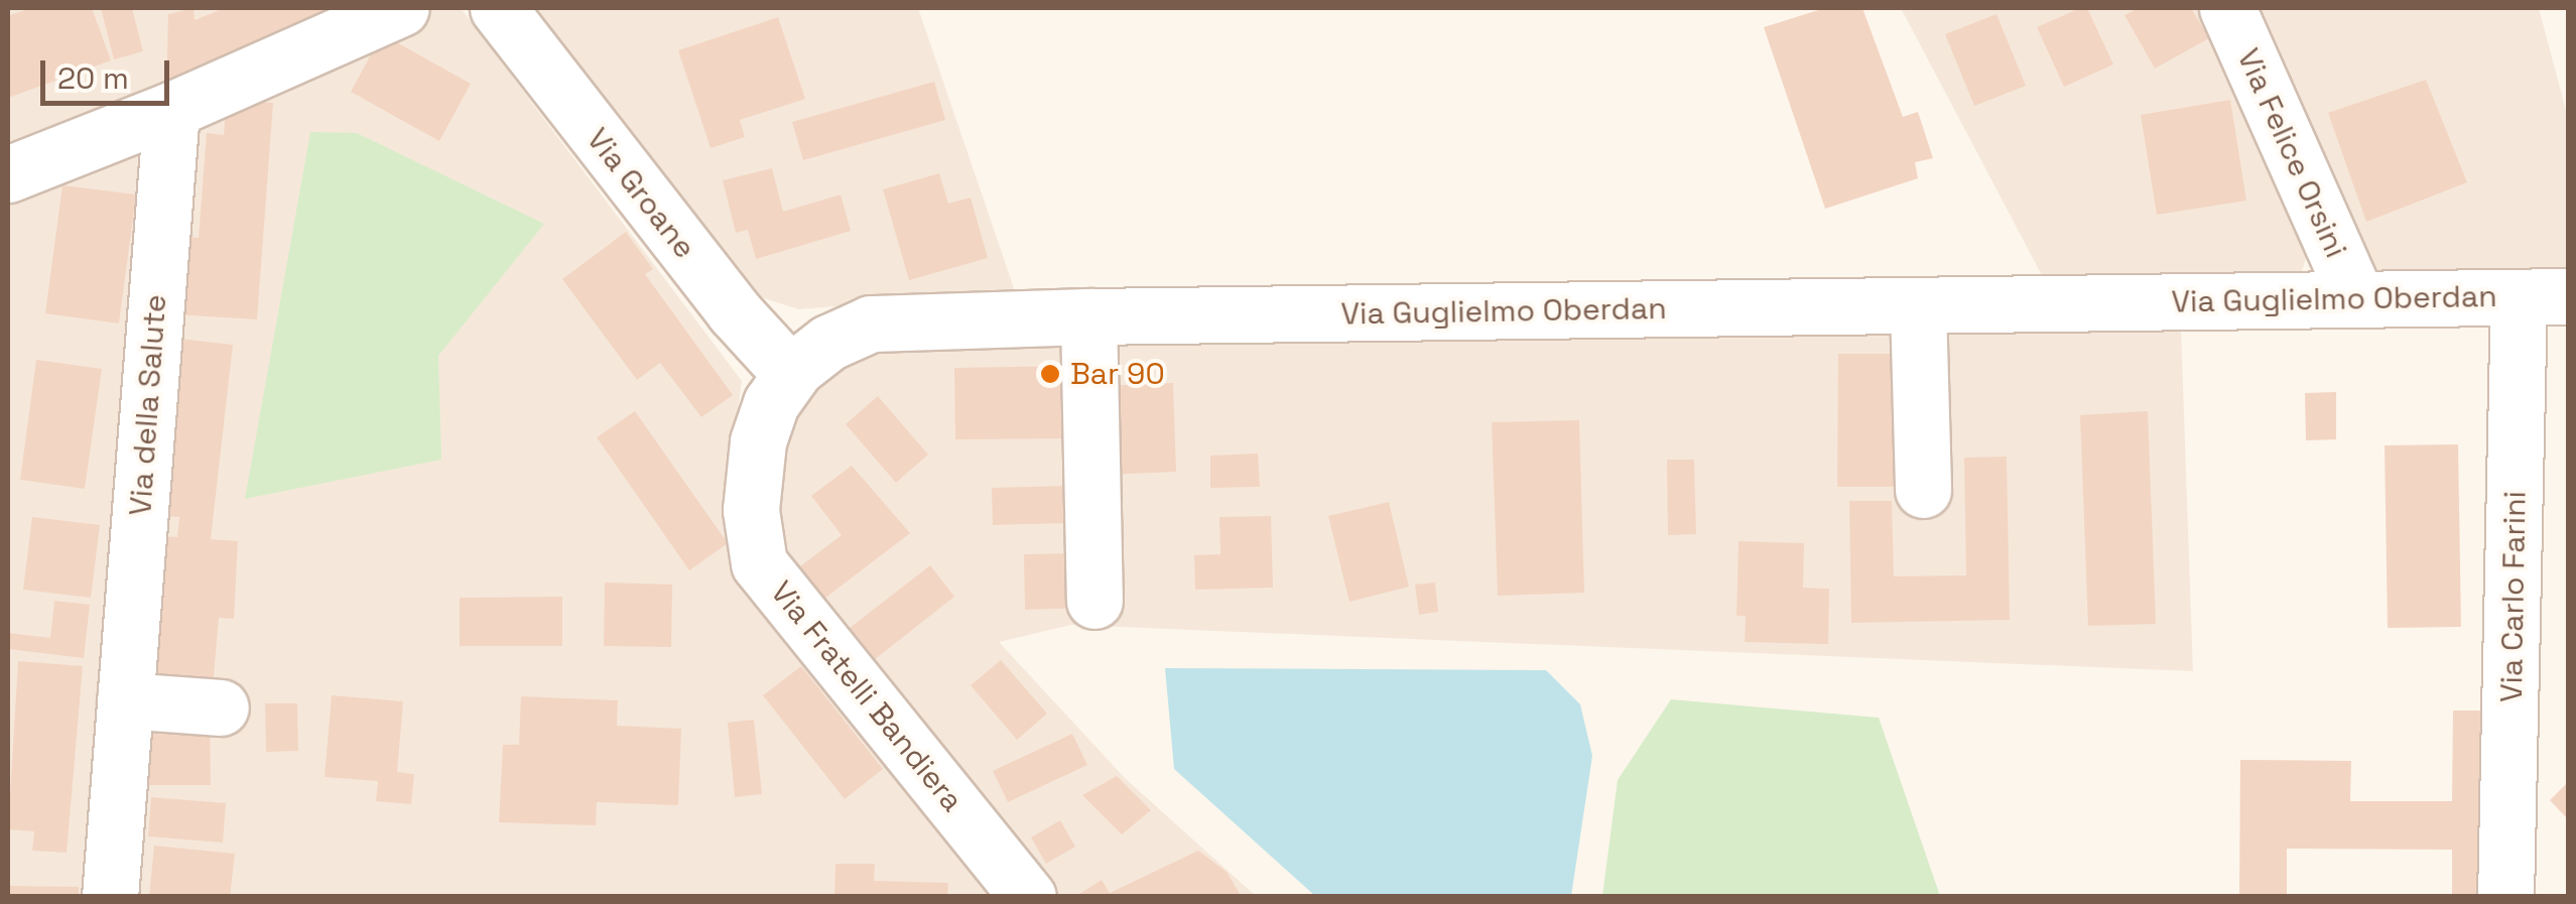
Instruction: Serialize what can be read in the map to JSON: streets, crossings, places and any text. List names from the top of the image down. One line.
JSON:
{"streets":{"street":["Via Felice Orsini","Via Groane","Via Guglielmo Oberdan","Via della Salute","Via Carlo Farini","Via Fratelli Bandiera"]},"crossings":[["Via Felice Orsini","Via Guglielmo Oberdan"],["Via Groane","Via Guglielmo Oberdan"],["Via Groane","Via Fratelli Bandiera"],["Via Guglielmo Oberdan","Via Carlo Farini"],["Via Guglielmo Oberdan","Via Fratelli Bandiera"]],"places":["Bar 90"],"scale_bar":"20 m"}
